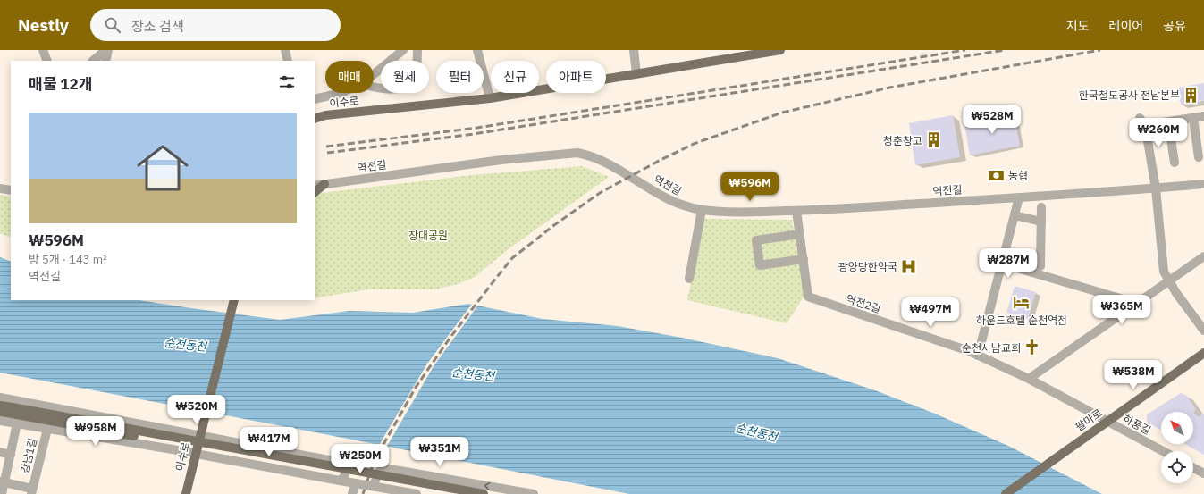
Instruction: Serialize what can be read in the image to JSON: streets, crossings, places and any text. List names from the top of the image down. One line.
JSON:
{"streets":{"main road":["이수로","팔마로"],"street":["역전길","역전2길","하풍길","강남1길"]},"crossings":[["역전길","역전2길"],["역전2길","팔마로"],["역전2길","하풍길"],["팔마로","하풍길"]],"water":["순천동천"],"parks":["장대공원"],"places":{"building":["한국철도공사 전남본부","청춘창고"],"bank":["농협"],"hospital":["광양당한약국"],"hotel":["하운드호텔 순천역점"],"church":["순천서남교회"]},"north":"top left","page":{"header":"Nestly","search":"장소 검색","nav":["지도","레이어","공유"],"chip":["매매","월세","필터","신규","아파트"],"heading":"매물 12개","list":[{"name":"₩596M","note":"방 5개 · 143 m² · 역전길"}],"price":["₩528M","₩260M","₩596M","₩287M","₩365M","₩497M","₩538M","₩520M","₩958M","₩417M","₩351M","₩250M"]}}
